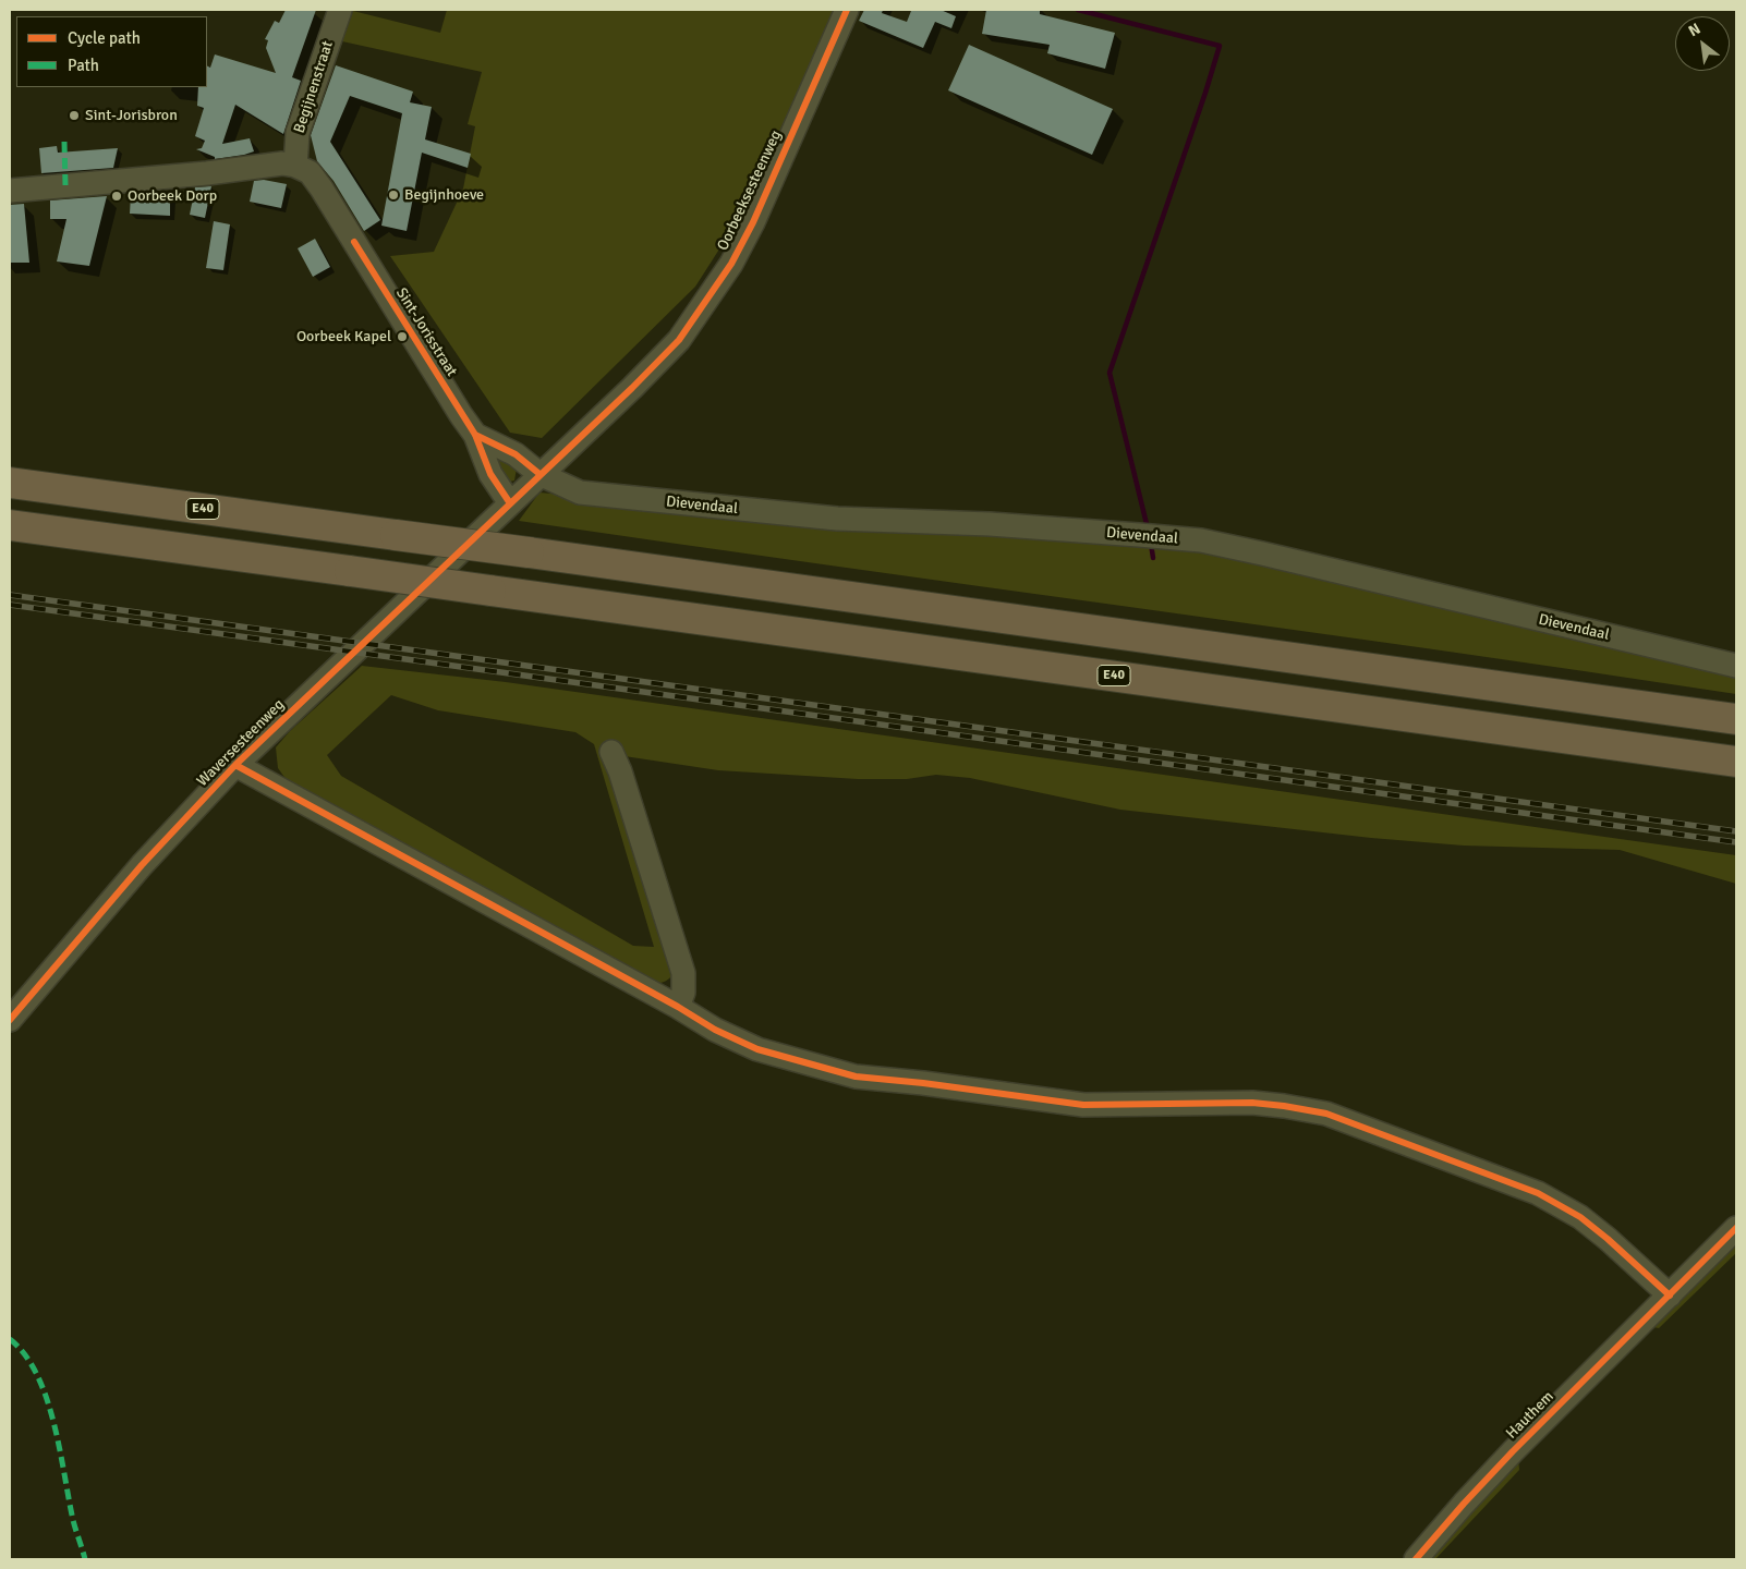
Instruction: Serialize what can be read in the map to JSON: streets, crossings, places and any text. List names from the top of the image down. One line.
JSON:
{"streets":{"highway":["E40"],"street":["Begijnenstraat","Oorbeeksesteenweg","Sint-Jorisstraat","Dievendaal","Waversesteenweg","Hauthem"]},"crossings":[["Begijnenstraat","Sint-Jorisstraat"],["Oorbeeksesteenweg","Sint-Jorisstraat"],["Oorbeeksesteenweg","Dievendaal"],["Oorbeeksesteenweg","Waversesteenweg"],["Sint-Jorisstraat","Waversesteenweg"]],"places":["Sint-Jorisbron","Begijnhoeve","Oorbeek Dorp","Oorbeek Kapel"],"legend":["Cycle path","Path"],"north":"top left"}
